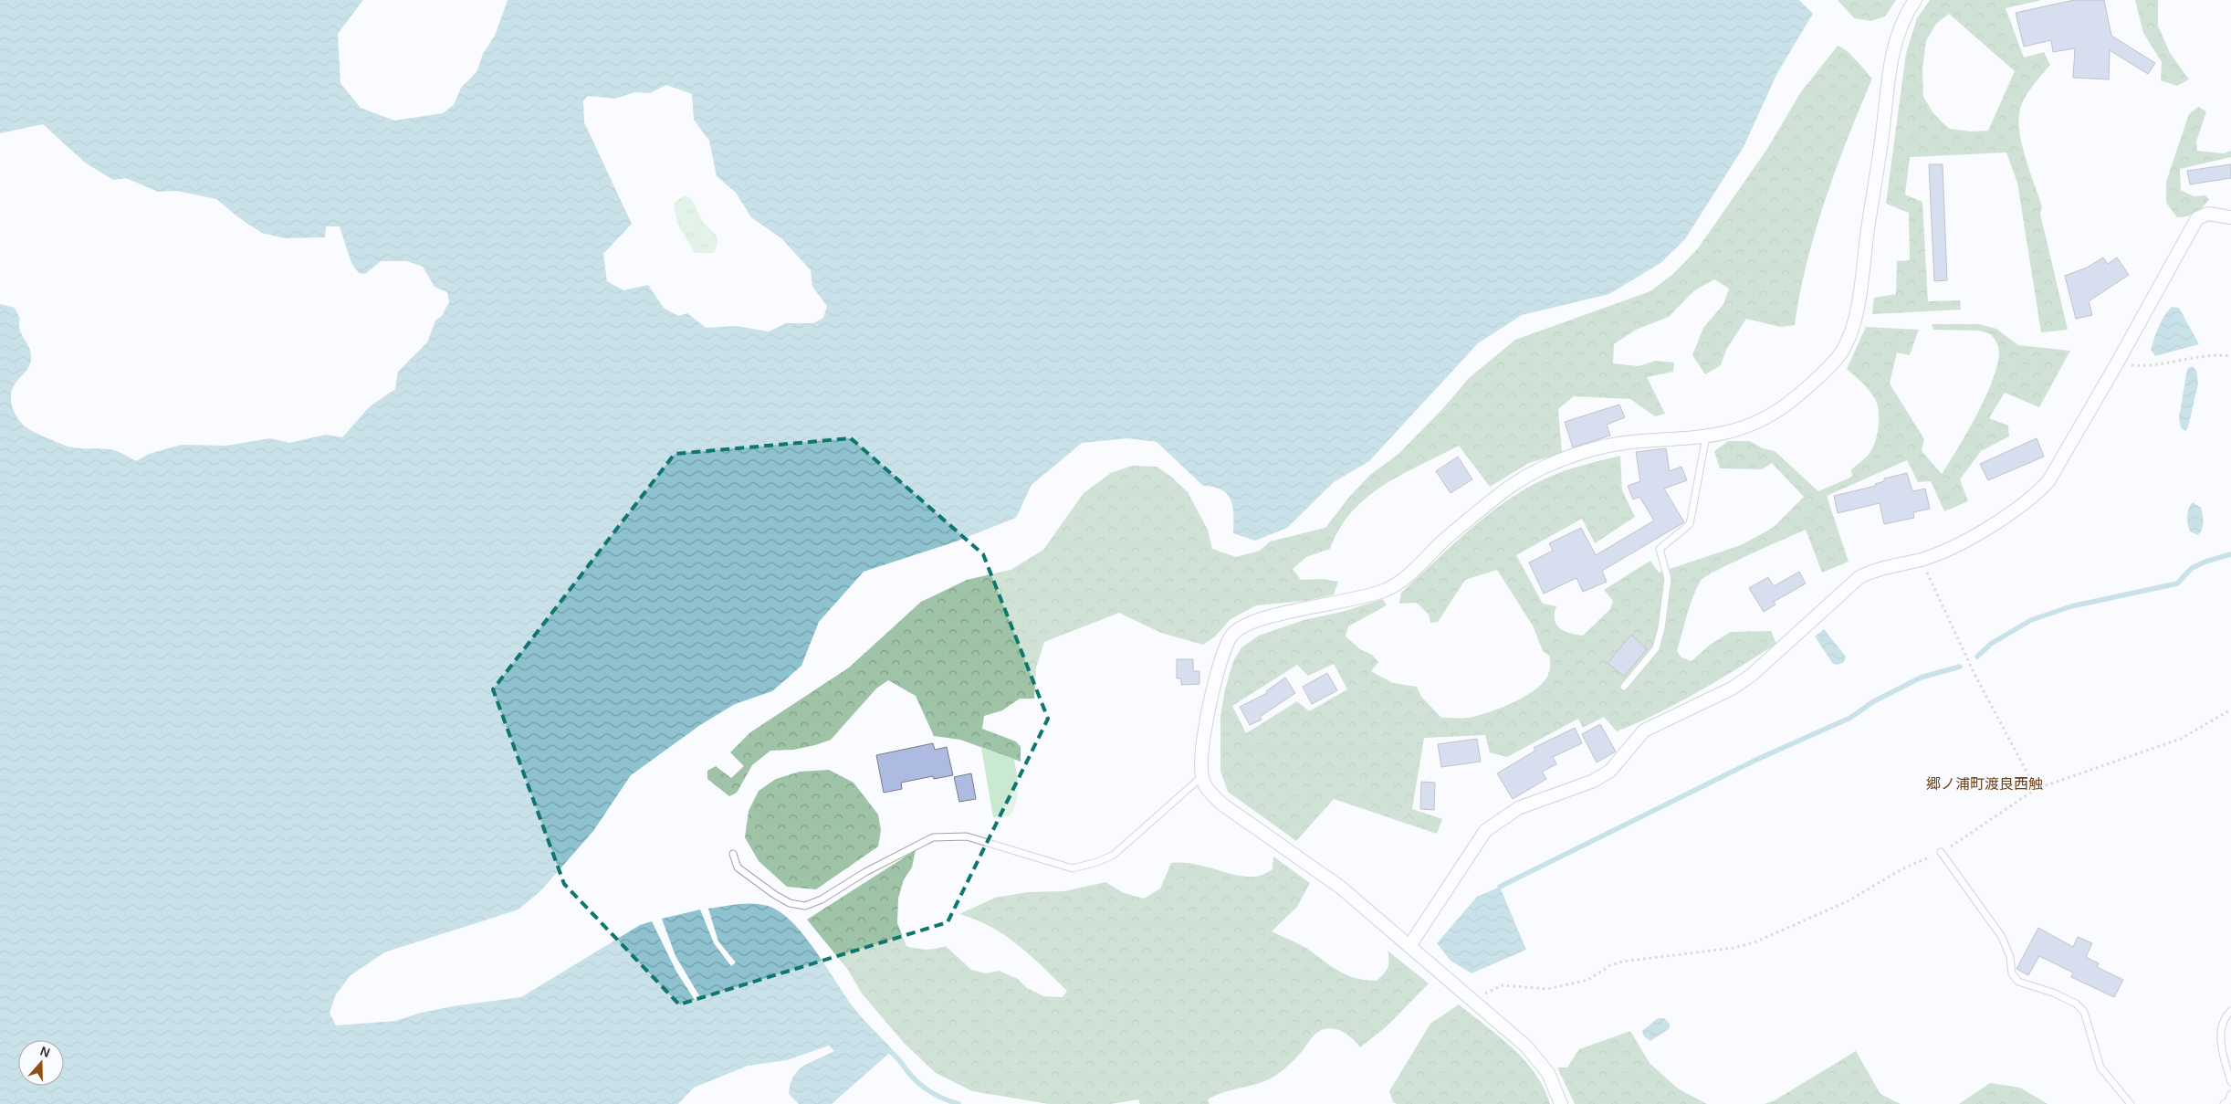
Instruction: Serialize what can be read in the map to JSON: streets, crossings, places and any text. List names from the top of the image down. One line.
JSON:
{"districts":["郷ノ浦町渡良西触"],"north":"top"}
